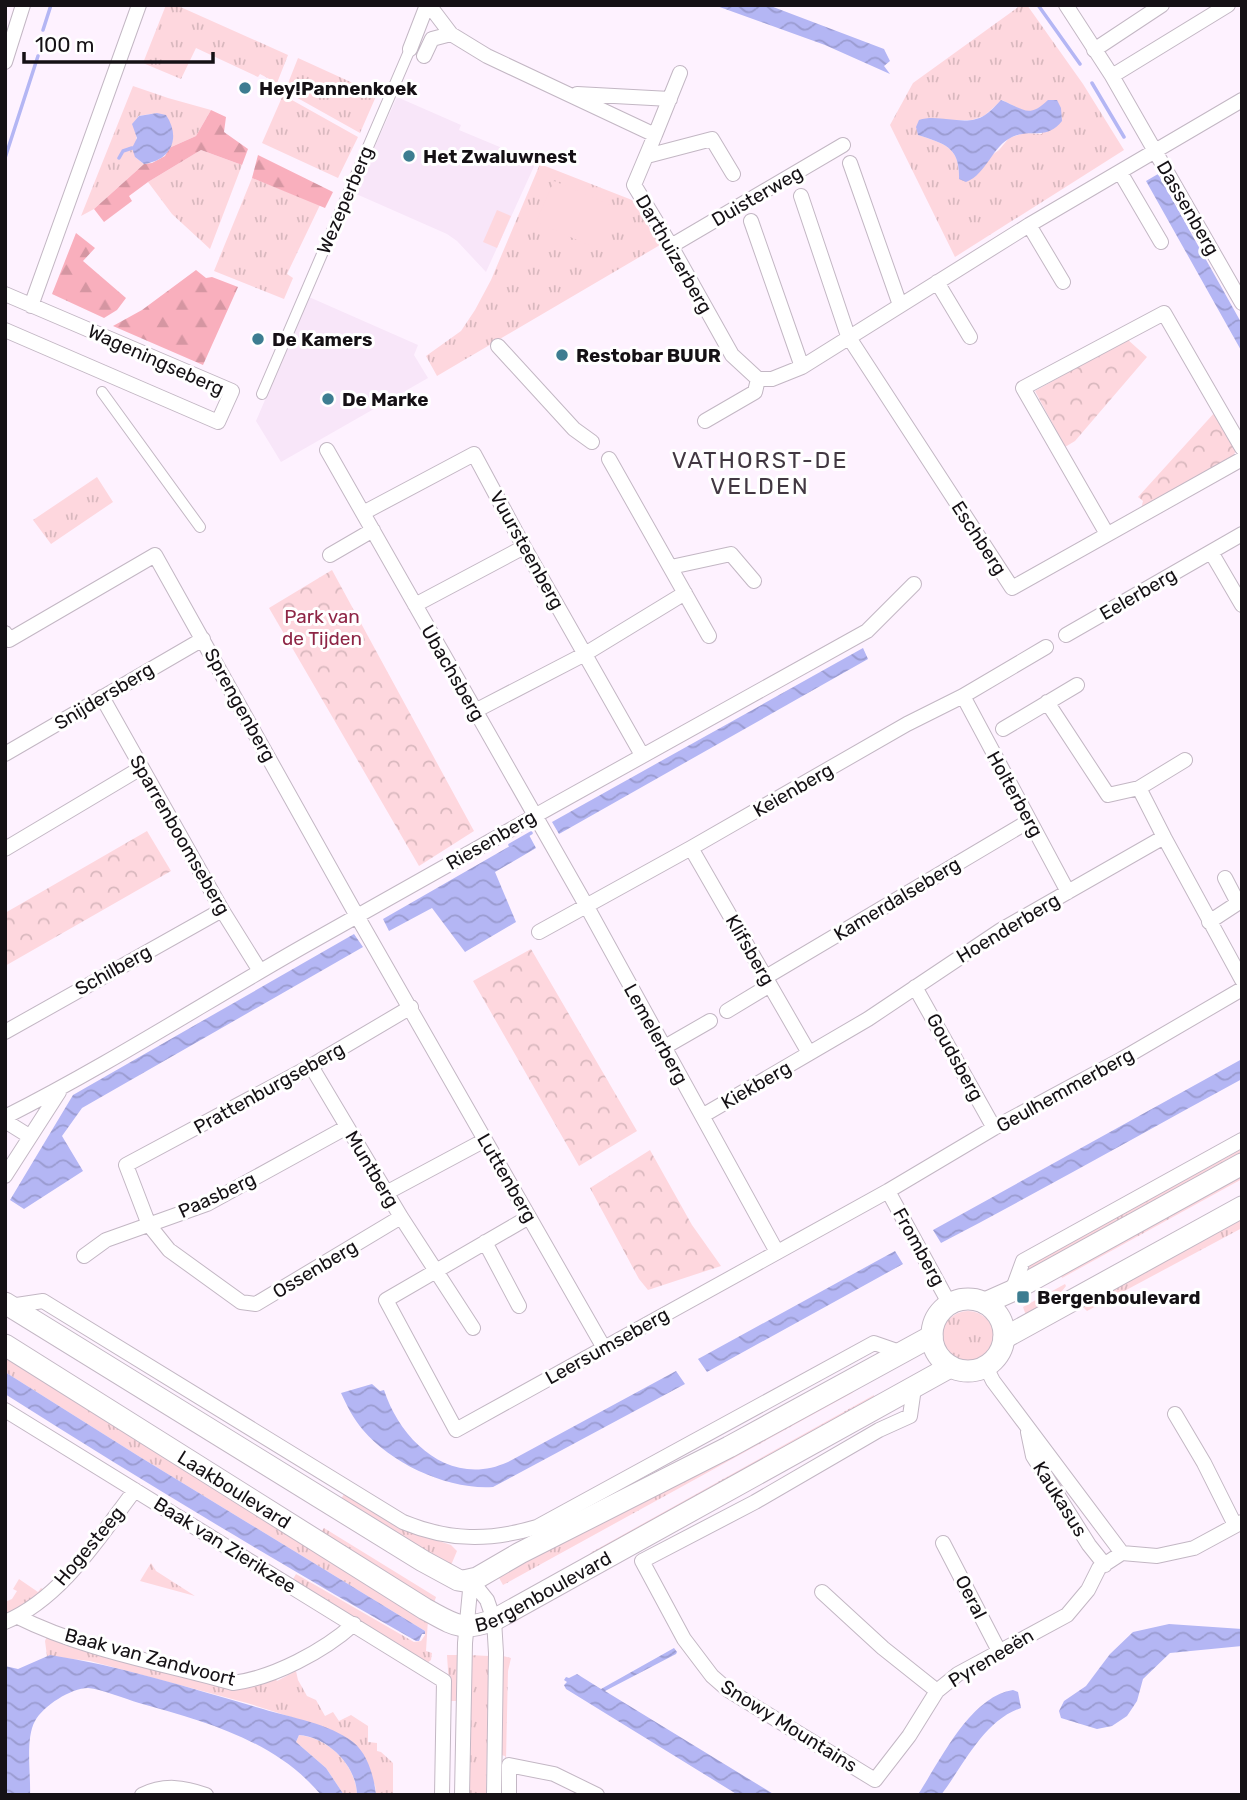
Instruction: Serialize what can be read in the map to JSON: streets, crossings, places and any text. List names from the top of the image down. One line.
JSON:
{"streets":{"main road":["Laakboulevard","Bergenboulevard"],"street":["Duisterweg","Wezeperberg","Dassenberg","Darthuizerberg","Wageningseberg","Eschberg","Vuursteenberg","Eelerberg","Ubachsberg","Snijdersberg","Sprengenberg","Keienberg","Holterberg","Sparrenboomseberg","Riesenberg","Kamerdalseberg","Hoenderberg","Klifsberg","Schilberg","Lemelerberg","Goudsberg","Kiekberg","Prattenburgseberg","Geulhemmerberg","Muntberg","Luttenberg","Paasberg","Fromberg","Ossenberg","Leersumseberg","Kaukasus","Baak van Zierikzee","Hogesteeg","Oeral","Baak van Zandvoort","Pyreneeën","Snowy Mountains"]},"crossings":[["Duisterweg","Darthuizerberg"],["Vuursteenberg","Ubachsberg"],["Vuursteenberg","Riesenberg"],["Ubachsberg","Riesenberg"],["Ubachsberg","Lemelerberg"],["Snijdersberg","Sprengenberg"],["Snijdersberg","Sparrenboomseberg"],["Sprengenberg","Riesenberg"],["Sprengenberg","Prattenburgseberg"],["Sprengenberg","Luttenberg"],["Keienberg","Holterberg"],["Keienberg","Klifsberg"],["Keienberg","Lemelerberg"],["Holterberg","Kamerdalseberg"],["Holterberg","Hoenderberg"],["Sparrenboomseberg","Riesenberg"],["Sparrenboomseberg","Schilberg"],["Riesenberg","Lemelerberg"],["Kamerdalseberg","Klifsberg"],["Hoenderberg","Klifsberg"],["Hoenderberg","Goudsberg"],["Hoenderberg","Kiekberg"],["Klifsberg","Kiekberg"],["Lemelerberg","Kiekberg"],["Lemelerberg","Leersumseberg"],["Goudsberg","Geulhemmerberg"],["Prattenburgseberg","Muntberg"],["Prattenburgseberg","Luttenberg"],["Prattenburgseberg","Ossenberg"],["Geulhemmerberg","Fromberg"],["Geulhemmerberg","Leersumseberg"],["Muntberg","Paasberg"],["Muntberg","Ossenberg"],["Muntberg","Leersumseberg"],["Luttenberg","Leersumseberg"],["Paasberg","Ossenberg"],["Fromberg","Leersumseberg"],["Fromberg","Kaukasus"],["Fromberg","Bergenboulevard"],["Laakboulevard","Bergenboulevard"],["Kaukasus","Bergenboulevard"],["Kaukasus","Pyreneeën"],["Baak van Zierikzee","Hogesteeg"],["Baak van Zierikzee","Baak van Zandvoort"],["Hogesteeg","Baak van Zandvoort"],["Bergenboulevard","Snowy Mountains"],["Oeral","Pyreneeën"],["Pyreneeën","Snowy Mountains"]],"districts":["VATHORST-DE VELDEN"],"parks":["Park van de Tijden"],"places":{"other":["Hey!Pannenkoek","Het Zwaluwnest","De Kamers","Restobar BUUR","De Marke"],"transit":["Bergenboulevard"]},"scale_bar":"100 m"}
